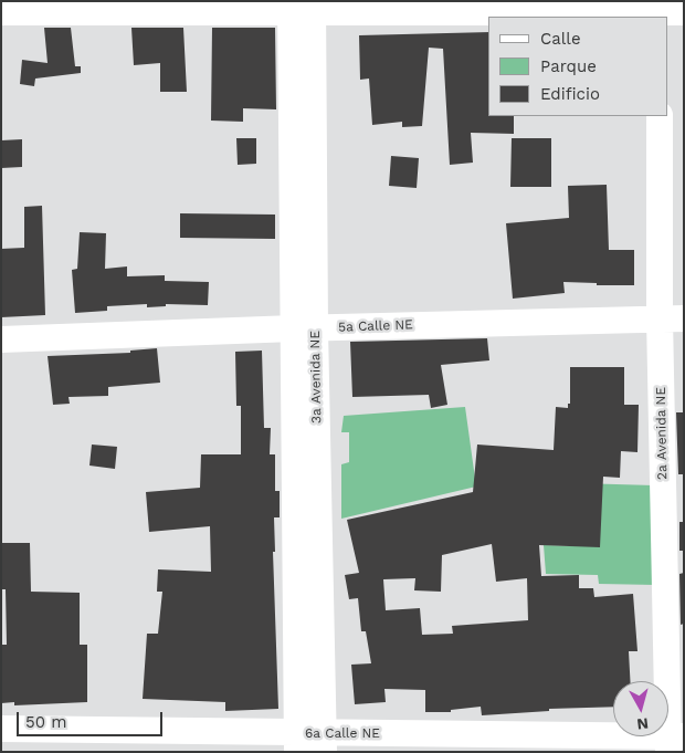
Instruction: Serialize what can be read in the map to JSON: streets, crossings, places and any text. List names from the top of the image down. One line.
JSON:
{"streets":{"street":["5a Calle NE","3a Avenida NE","2a Avenida NE","6a Calle NE"]},"crossings":[["5a Calle NE","3a Avenida NE"],["5a Calle NE","2a Avenida NE"],["3a Avenida NE","6a Calle NE"],["2a Avenida NE","6a Calle NE"]],"legend":["Calle","Parque","Edificio"],"scale_bar":"50 m","north":"bottom"}
